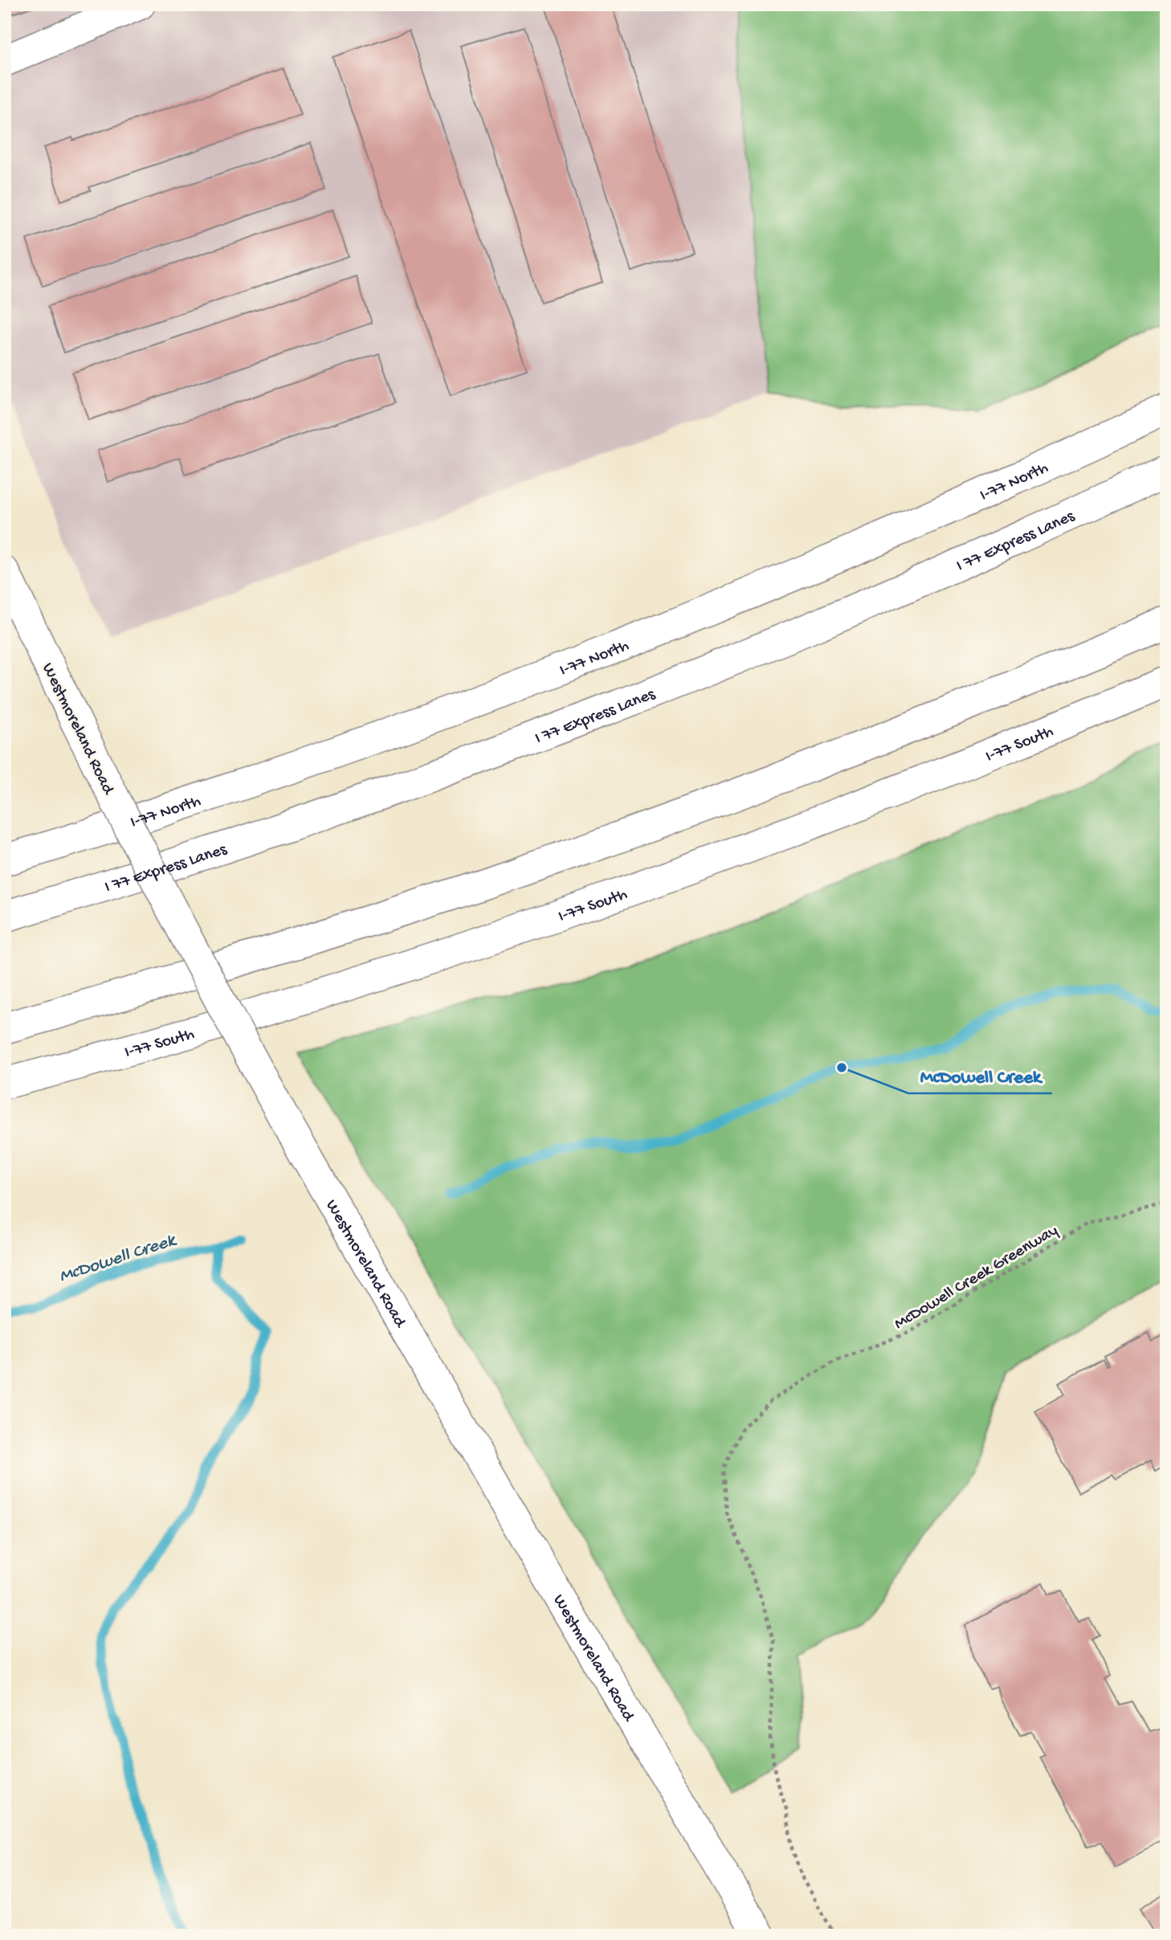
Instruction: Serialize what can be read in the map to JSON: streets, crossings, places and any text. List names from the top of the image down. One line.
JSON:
{"streets":{"main road":["I-77 North","I 77 Express Lanes","Westmoreland Road","I-77 South"],"path":["McDowell Creek Greenway"]},"water":["McDowell Creek"],"places":["McDowell Creek"]}
